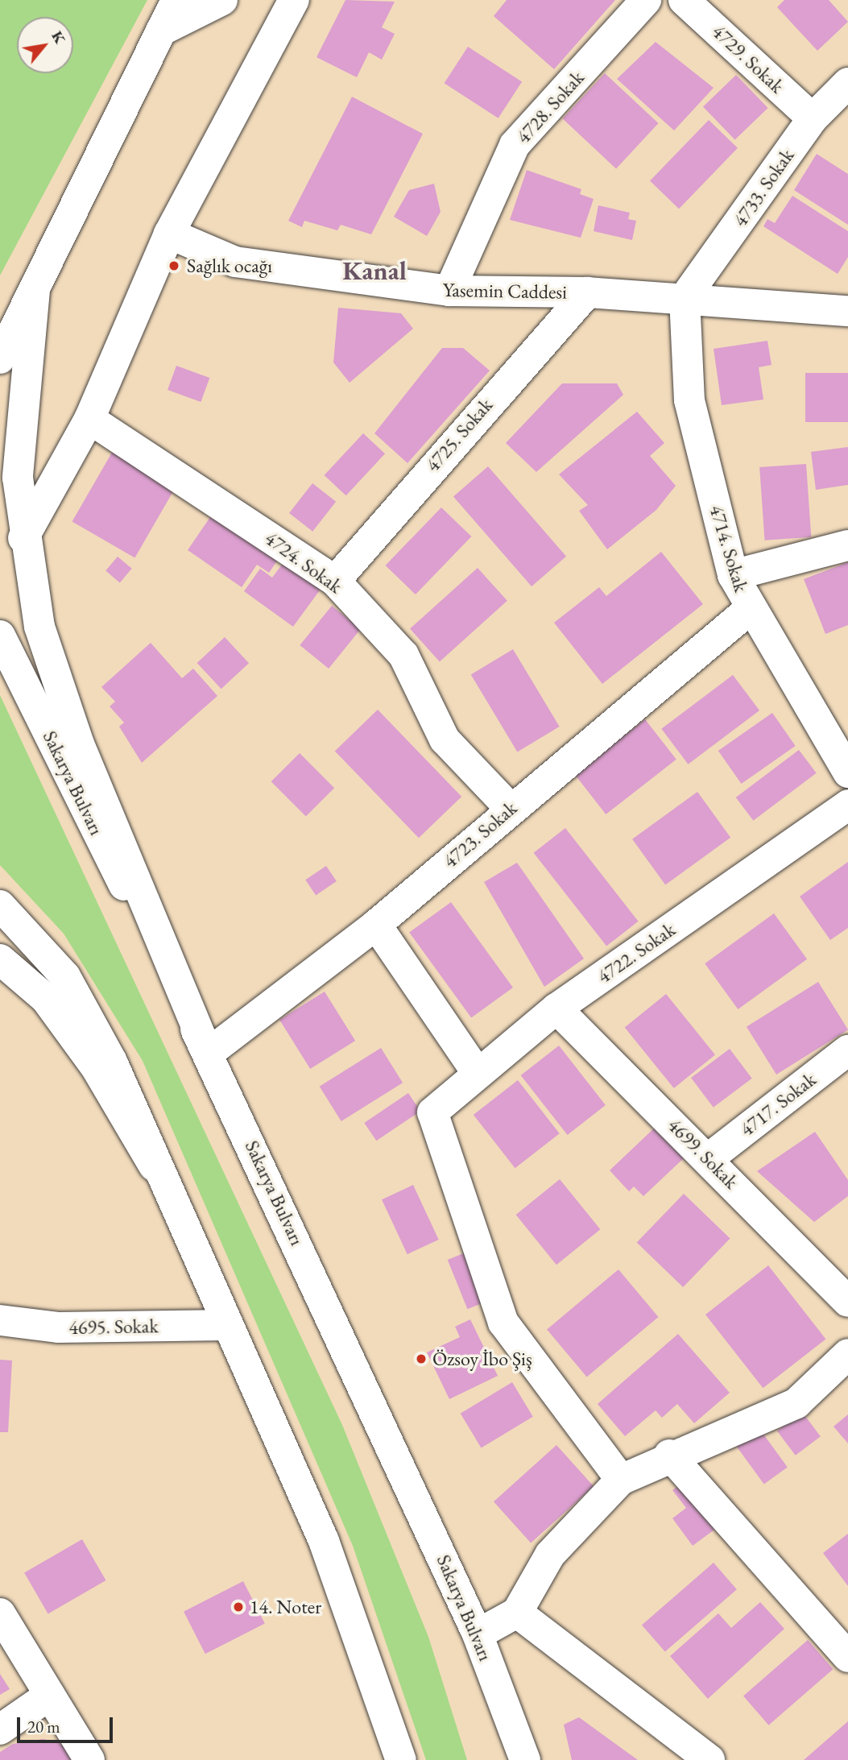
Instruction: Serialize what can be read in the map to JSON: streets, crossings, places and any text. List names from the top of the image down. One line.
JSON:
{"streets":{"main road":["4729. Sokak","4728. Sokak","4733. Sokak","Yasemin Caddesi","4725. Sokak","4714. Sokak","4724. Sokak","Sakarya Bulvarı","4723. Sokak","4722. Sokak","4717. Sokak","4699. Sokak","4695. Sokak"]},"crossings":[["4729. Sokak","4733. Sokak"],["4728. Sokak","Yasemin Caddesi"],["4733. Sokak","Yasemin Caddesi"],["4733. Sokak","4714. Sokak"],["Yasemin Caddesi","4725. Sokak"],["Yasemin Caddesi","4714. Sokak"],["4725. Sokak","4724. Sokak"],["4714. Sokak","4723. Sokak"],["4724. Sokak","4723. Sokak"],["Sakarya Bulvarı","4723. Sokak"],["4722. Sokak","4699. Sokak"],["4717. Sokak","4699. Sokak"]],"districts":["Kanal"],"places":["Sağlık ocağı","Özsoy İbo Şiş","14. Noter"],"scale_bar":"20 m","north":"top right"}
